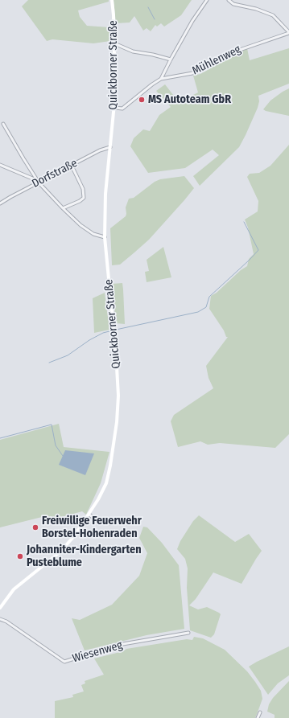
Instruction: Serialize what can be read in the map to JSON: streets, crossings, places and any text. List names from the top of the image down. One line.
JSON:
{"streets":{"main road":["Quickborner Straße"],"street":["Mühlenweg","Dorfstraße","Wiesenweg"]},"crossings":[["Mühlenweg","Quickborner Straße"],["Quickborner Straße","Dorfstraße"]],"places":["MS Autoteam GbR","Freiwillige Feuerwehr Borstel-Hohenraden","Johanniter-Kindergarten Pusteblume"]}
